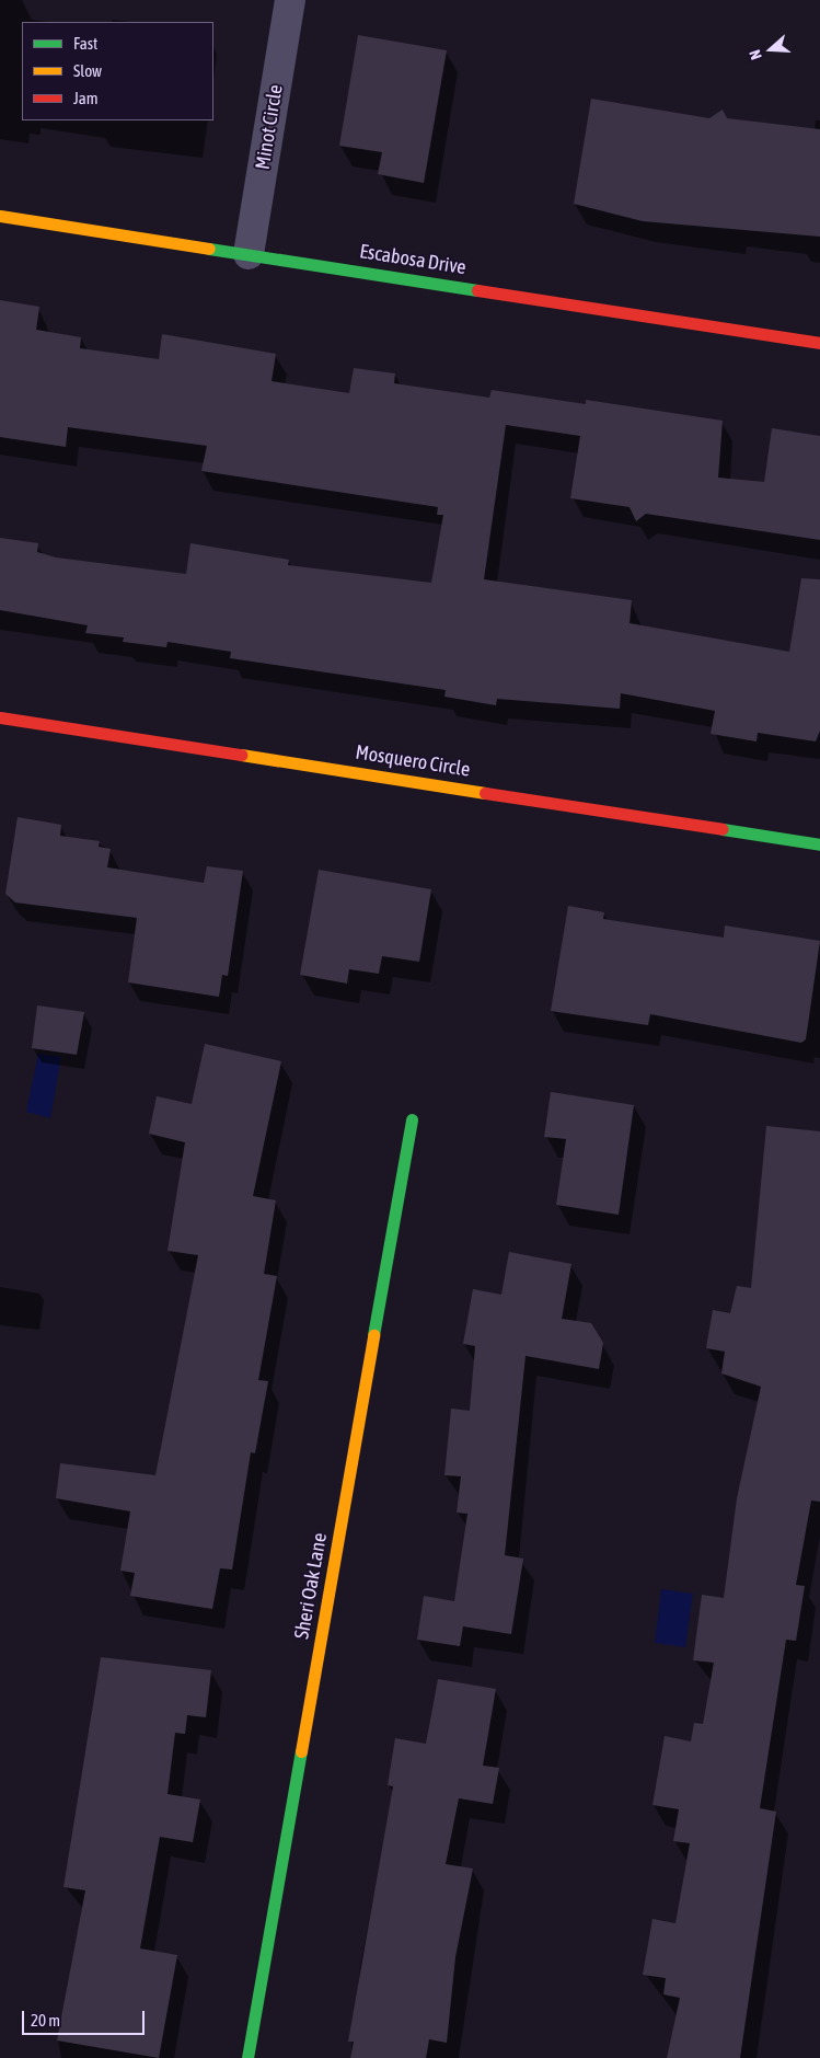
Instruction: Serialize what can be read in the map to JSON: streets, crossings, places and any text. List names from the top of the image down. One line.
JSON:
{"streets":{"street":["Minot Circle","Escabosa Drive","Mosquero Circle","Sheri Oak Lane"]},"crossings":[["Minot Circle","Escabosa Drive"]],"legend":["Fast","Slow","Jam"],"scale_bar":"20 m","north":"left"}
